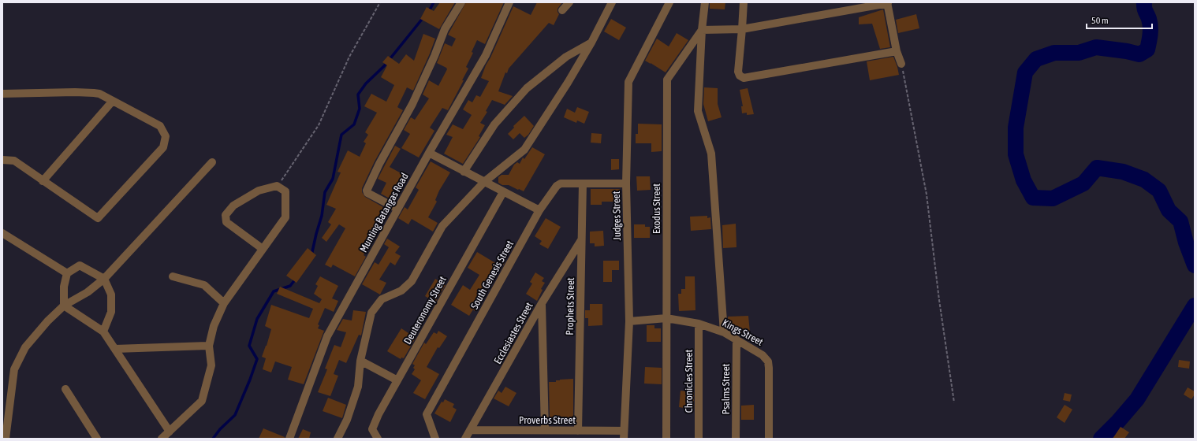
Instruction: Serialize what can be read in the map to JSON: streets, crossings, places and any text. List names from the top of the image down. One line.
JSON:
{"streets":{"street":["Exodus Street","Munting Batangas Road","Judges Street","South Genesis Street","Prophets Street","Deuteronomy Street","Kings Street","Ecclesiastes Street","Chronicles Street","Psalms Street","Proverbs Street"]},"crossings":[["Exodus Street","Kings Street"],["Judges Street","South Genesis Street"],["Judges Street","Kings Street"],["Judges Street","Proverbs Street"],["South Genesis Street","Prophets Street"],["Prophets Street","Ecclesiastes Street"],["Prophets Street","Proverbs Street"],["Kings Street","Chronicles Street"],["Kings Street","Psalms Street"],["Ecclesiastes Street","Proverbs Street"]],"scale_bar":"50 m"}
